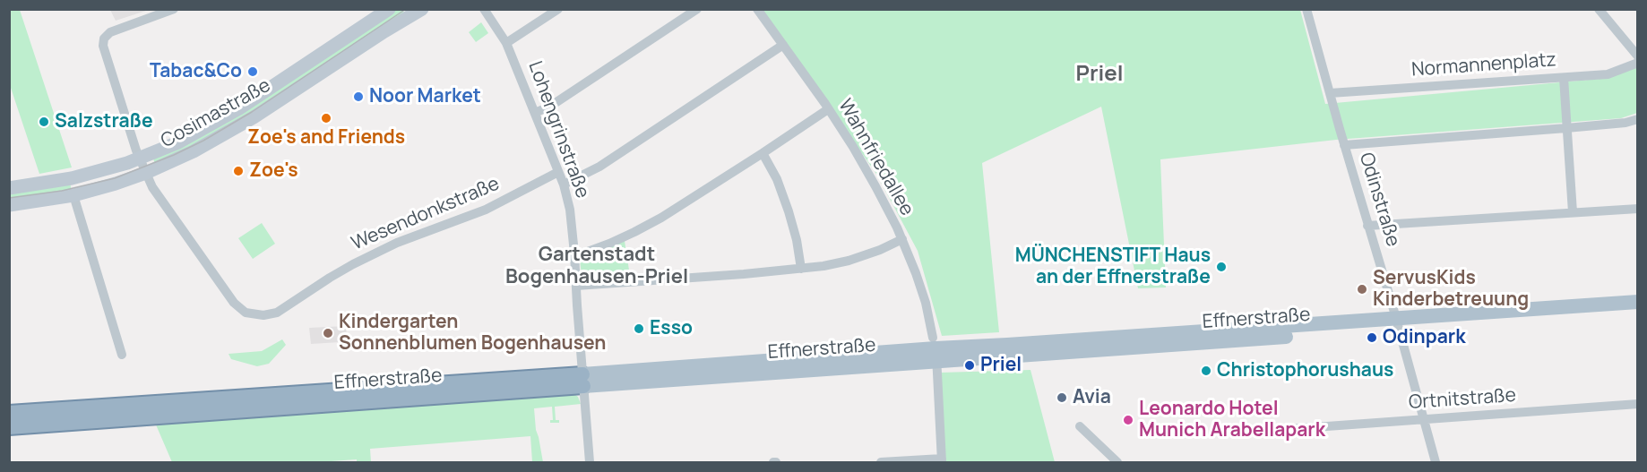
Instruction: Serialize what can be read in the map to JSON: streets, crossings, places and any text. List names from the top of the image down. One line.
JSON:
{"streets":{"highway":["Effnerstraße"],"main road":["Cosimastraße"],"street":["Normannenplatz","Lohengrinstraße","Wahnfriedallee","Odinstraße","Wesendonkstraße","Ortnitstraße"]},"crossings":[["Normannenplatz","Odinstraße"],["Cosimastraße","Wesendonkstraße"],["Lohengrinstraße","Wesendonkstraße"],["Lohengrinstraße","Effnerstraße"],["Wahnfriedallee","Effnerstraße"],["Odinstraße","Effnerstraße"],["Odinstraße","Ortnitstraße"]],"districts":["Priel","Gartenstadt Bogenhausen-Priel"],"places":["Tabac&Co","Noor Market","Zoe's and Friends","Salzstraße","Zoe's","MÜNCHENSTIFT Haus an der Effnerstraße","ServusKids Kinderbetreuung","Esso","Kindergarten Sonnenblumen Bogenhausen","Odinpark","Priel","Christophorushaus","Avia","Leonardo Hotel Munich Arabellapark"]}
